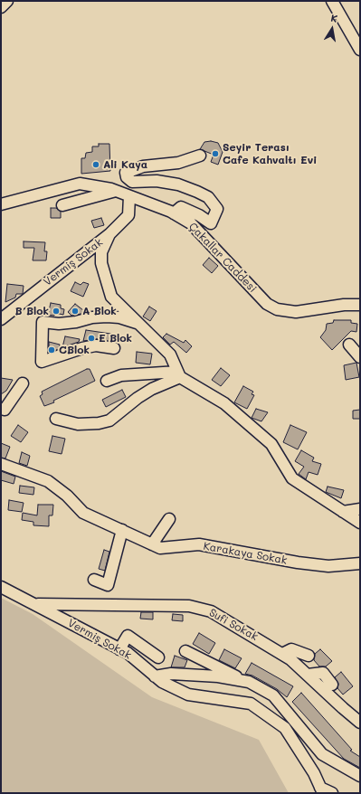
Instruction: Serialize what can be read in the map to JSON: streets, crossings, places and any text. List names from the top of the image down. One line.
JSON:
{"streets":{"street":["Çakallar Caddesi","Vermiş Sokak","Karakaya Sokak","Sufi Sokak"]},"crossings":[["Çakallar Caddesi","Vermiş Sokak"],["Vermiş Sokak","Sufi Sokak"]],"places":["Seyir Terası Cafe Kahvaltı Evi","Ali Kaya","B Blok","A Blok","E Blok","CBlok"],"north":"top"}
